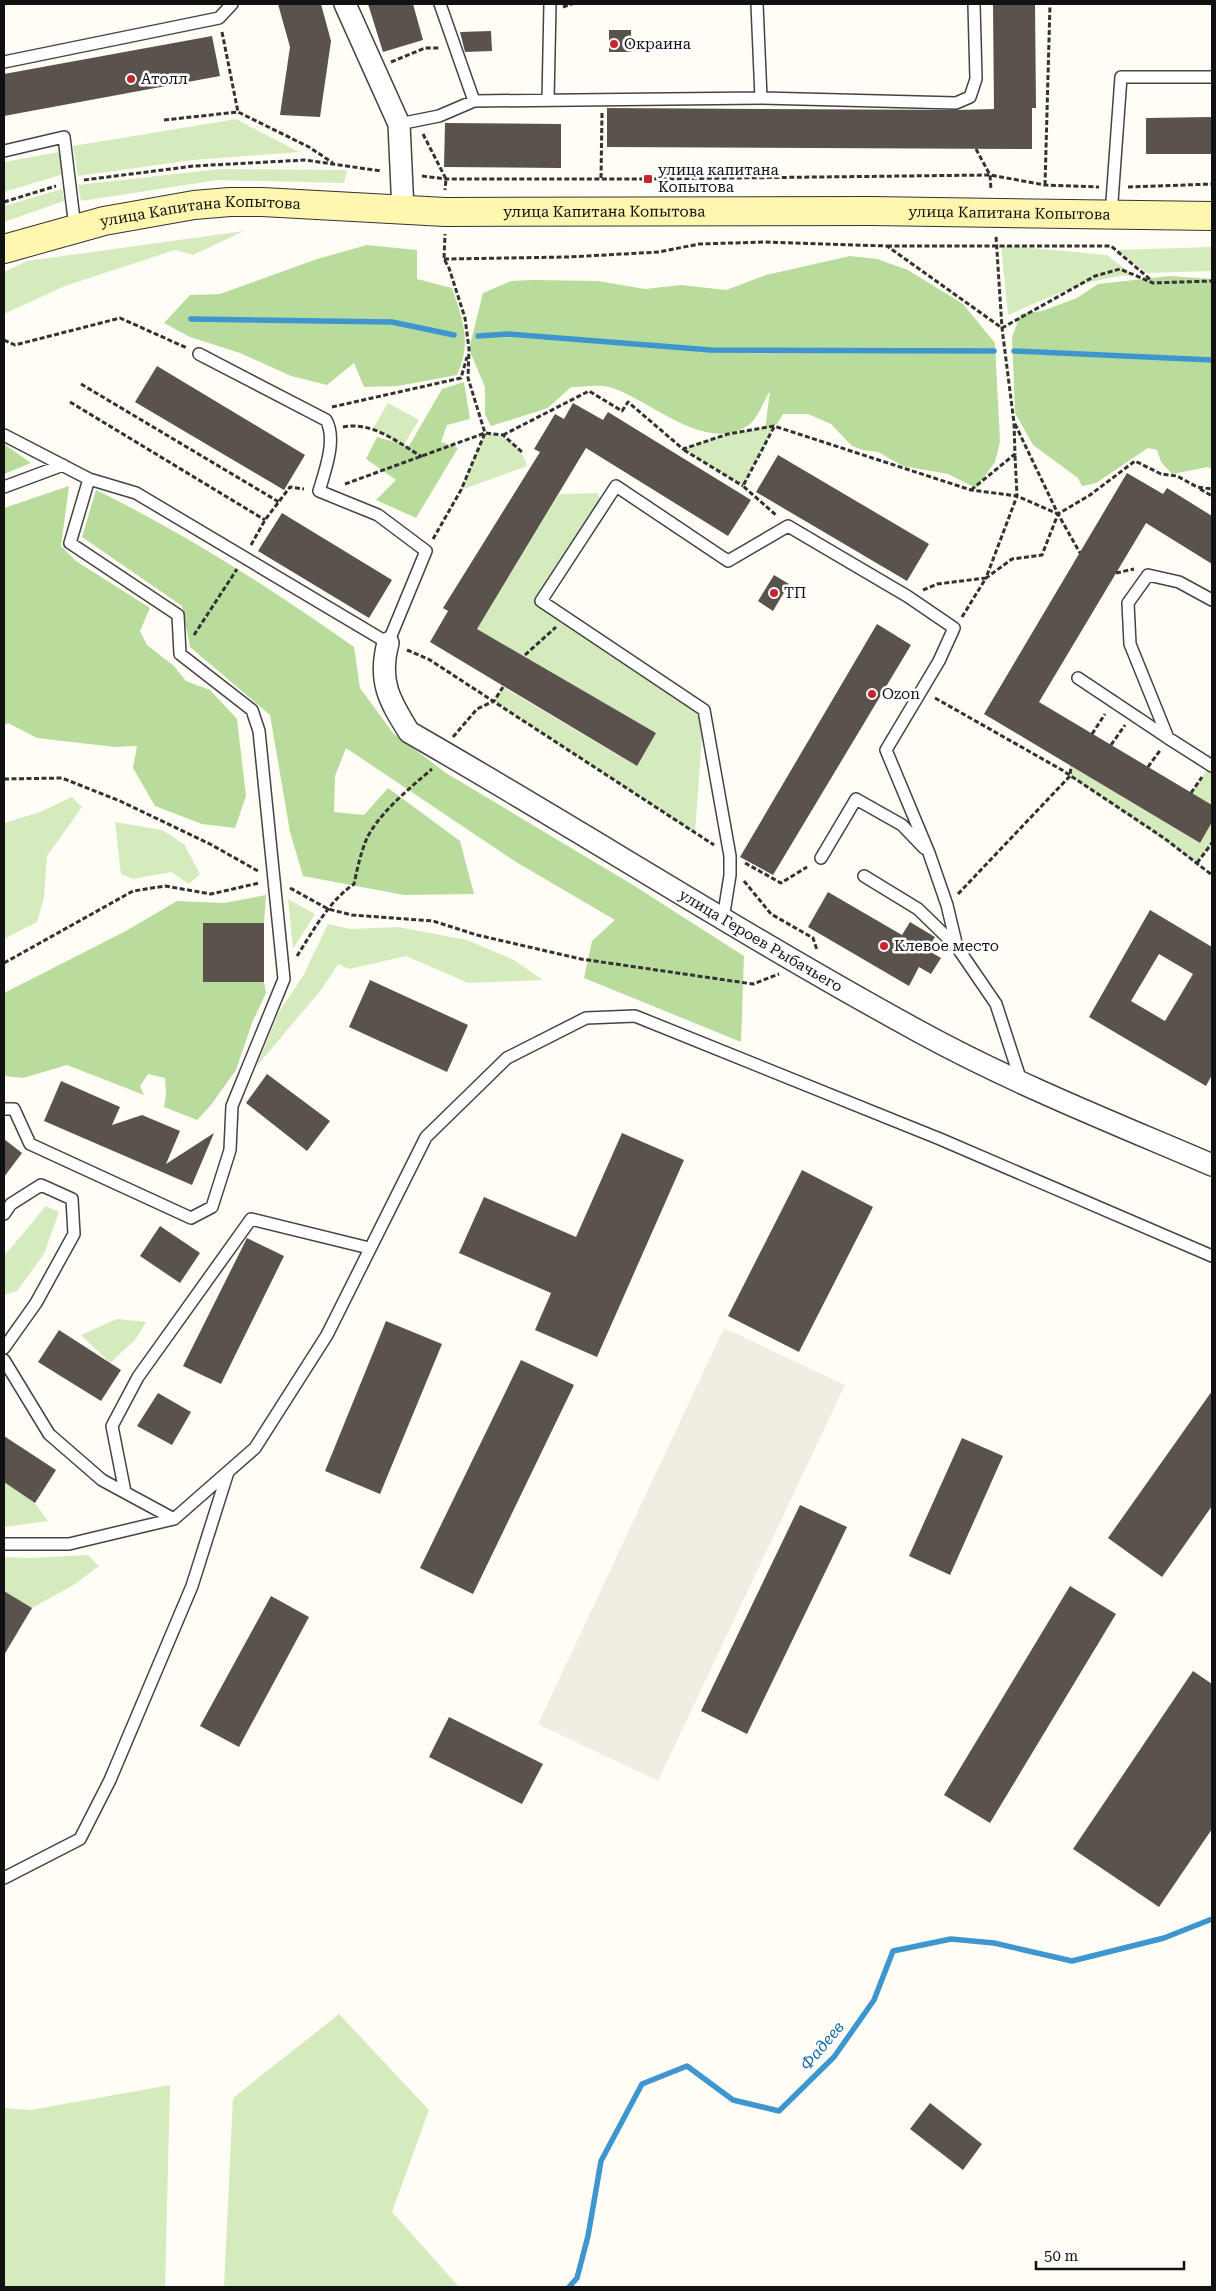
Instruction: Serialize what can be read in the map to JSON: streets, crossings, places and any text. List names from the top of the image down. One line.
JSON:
{"streets":{"main road":["улица Капитана Копытова"],"street":["улица Героев Рыбачьего"]},"water":["Фадеев"],"places":{"other":["Окраина","Атолл","ТП","Ozon","Клевое место"],"transit":["улица капитана Копытова"]},"scale_bar":"50 m"}
